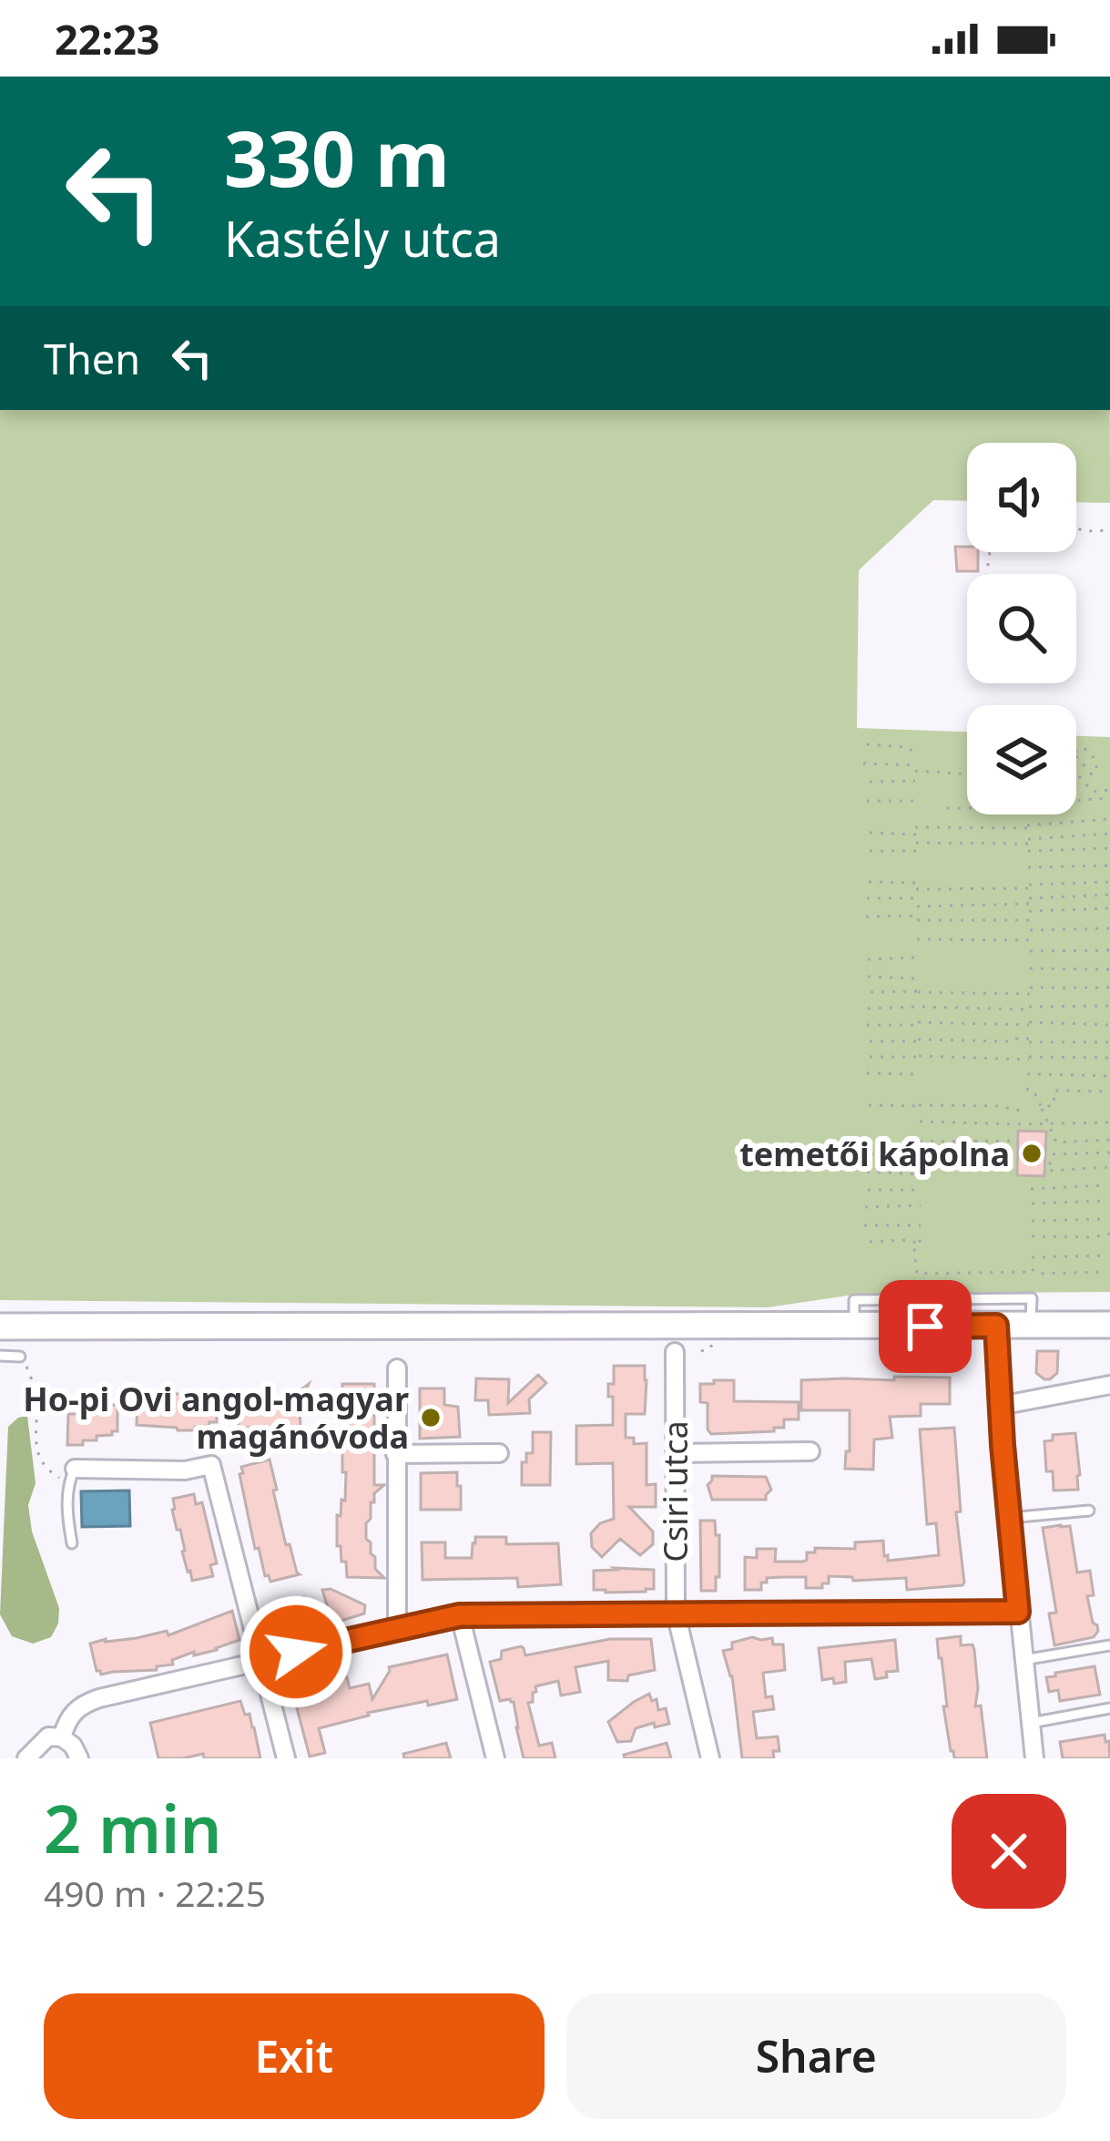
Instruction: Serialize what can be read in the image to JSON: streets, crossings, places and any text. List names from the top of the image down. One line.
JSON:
{"streets":{"street":["Csiri utca"]},"places":["temetői kápolna","Ho-pi Ovi angol-magyar magánóvoda"],"page":{"status":"22:23","turn":["330 m","Kastély utca"],"then":"Then","heading":["2 min","490 m · 22:25"],"buttons":["Exit","Share"]}}
